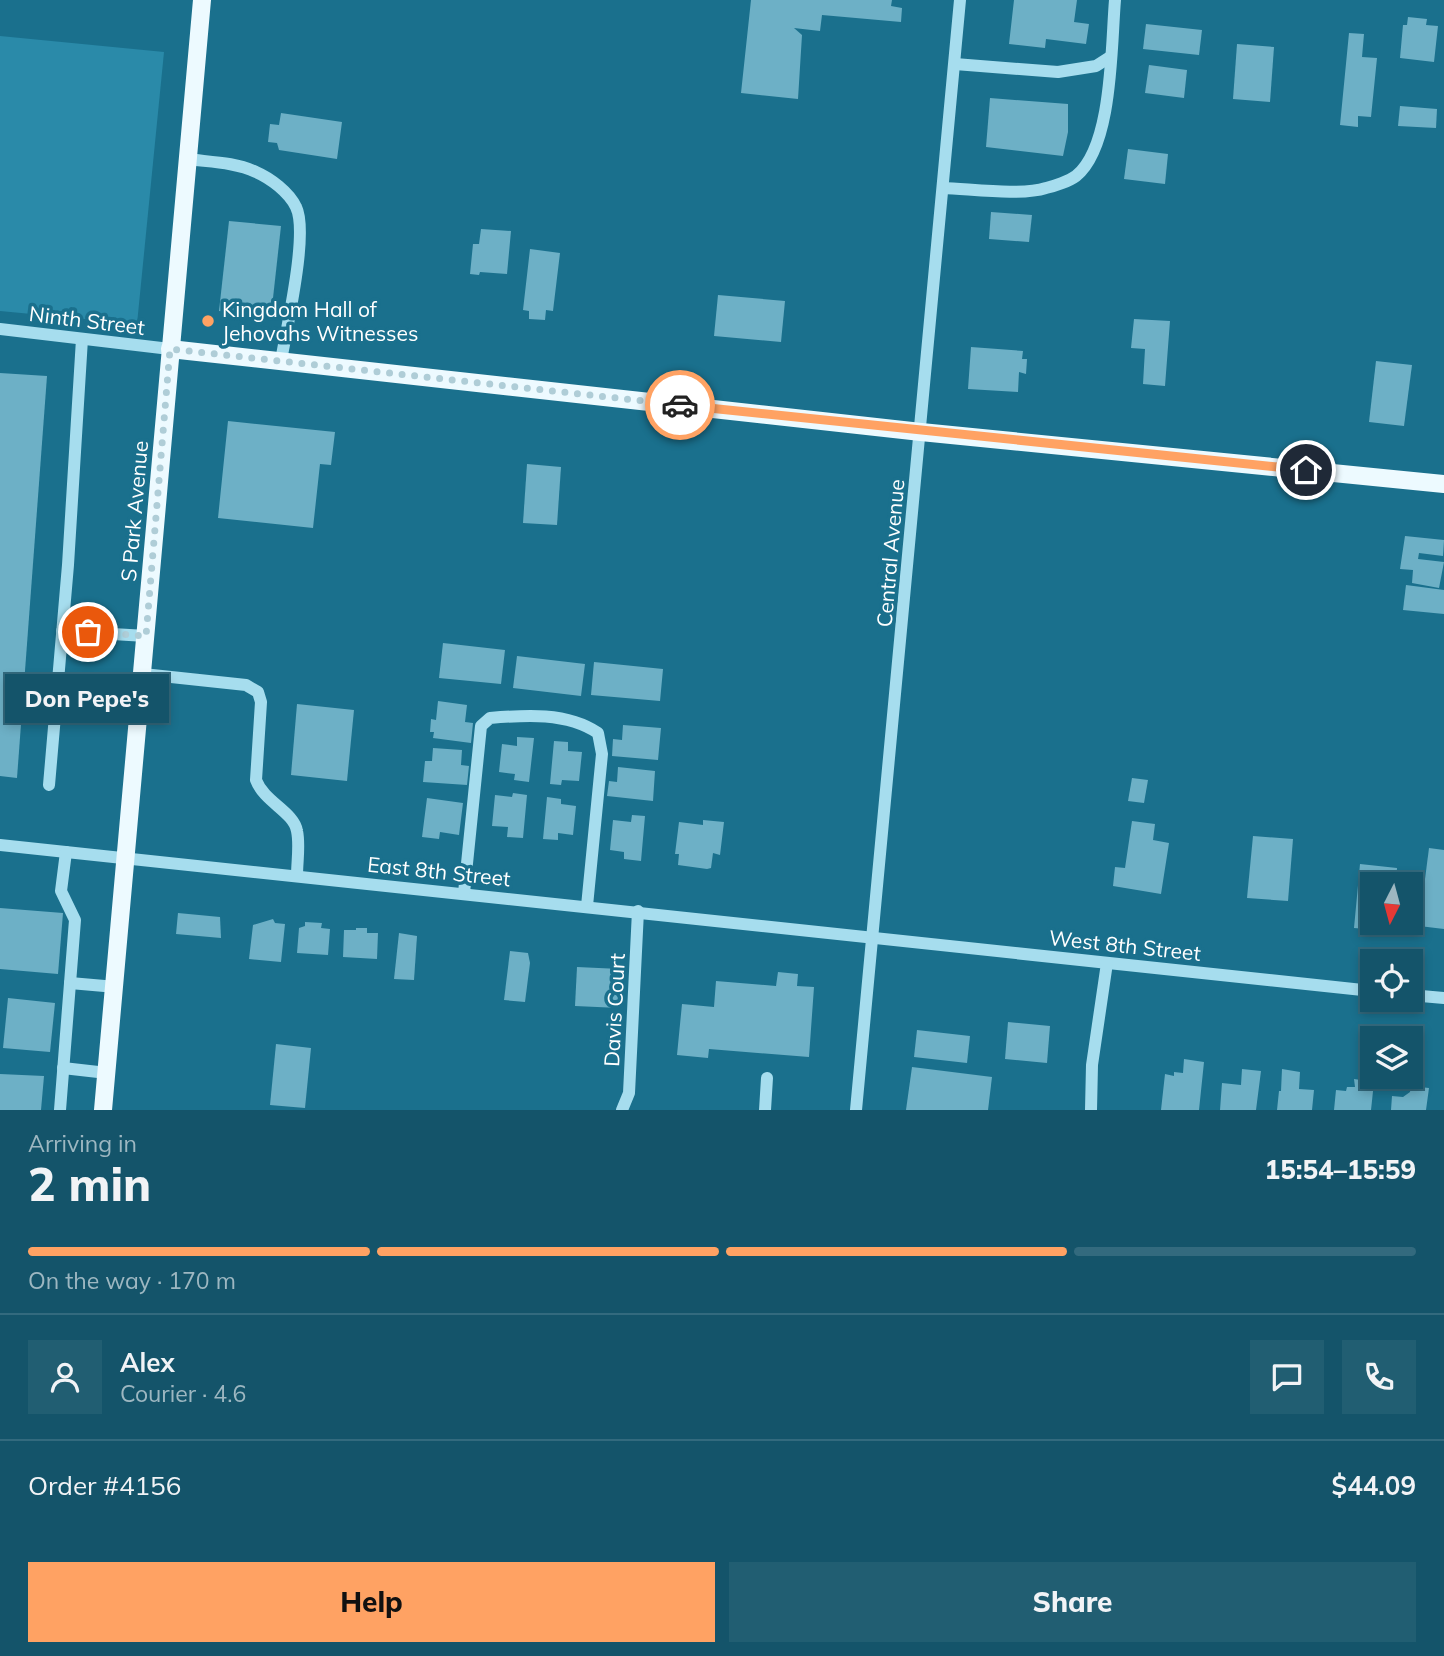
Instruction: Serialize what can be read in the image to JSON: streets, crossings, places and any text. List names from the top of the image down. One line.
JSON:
{"streets":{"main road":["S Park Avenue"],"street":["Ninth Street","Central Avenue","East 8th Street","West 8th Street","Davis Court"]},"crossings":[["Ninth Street","S Park Avenue"],["S Park Avenue","East 8th Street"],["Central Avenue","East 8th Street"],["Central Avenue","West 8th Street"],["East 8th Street","West 8th Street"],["East 8th Street","Davis Court"]],"places":["Kingdom Hall of Jehovahs Witnesses","Don Pepe's"],"north":"bottom","page":{"bubble":"Don Pepe's","heading":["2 min","Arriving in","15:54–15:59"],"panel":["Alex","Courier · 4.6","Order #4156","$44.09"],"bar":"On the way · 170 m","buttons":["Help","Share"]}}
